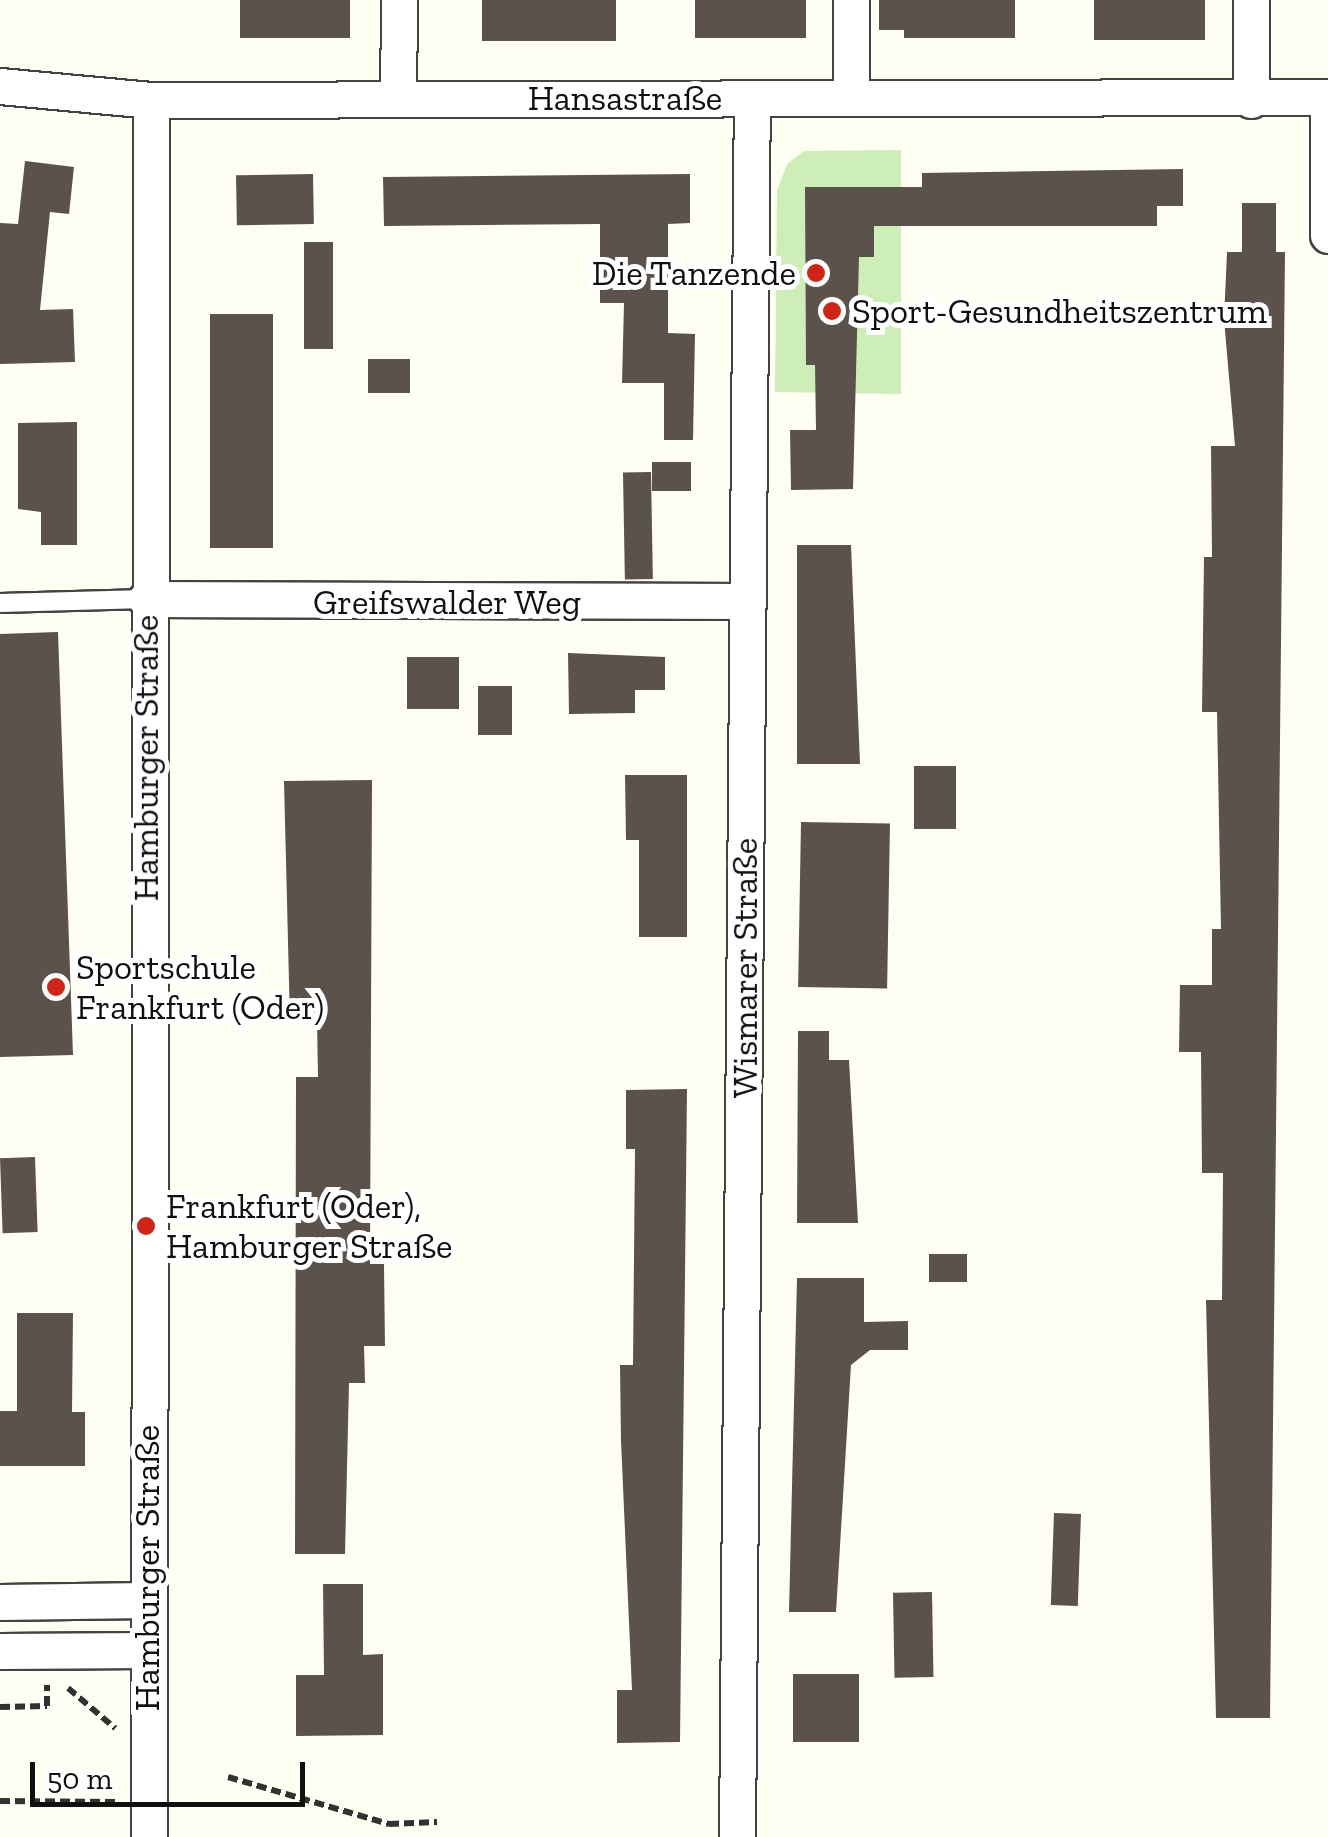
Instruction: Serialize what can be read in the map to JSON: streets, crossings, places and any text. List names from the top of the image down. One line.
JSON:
{"streets":{"street":["Hansastraße","Greifswalder Weg","Hamburger Straße","Wismarer Straße"]},"crossings":[["Hansastraße","Hamburger Straße"],["Hansastraße","Wismarer Straße"],["Greifswalder Weg","Hamburger Straße"],["Greifswalder Weg","Wismarer Straße"]],"places":["Die Tanzende","Sport-Gesundheitszentrum","Sportschule Frankfurt (Oder)","Frankfurt (Oder), Hamburger Straße"],"scale_bar":"50 m"}
